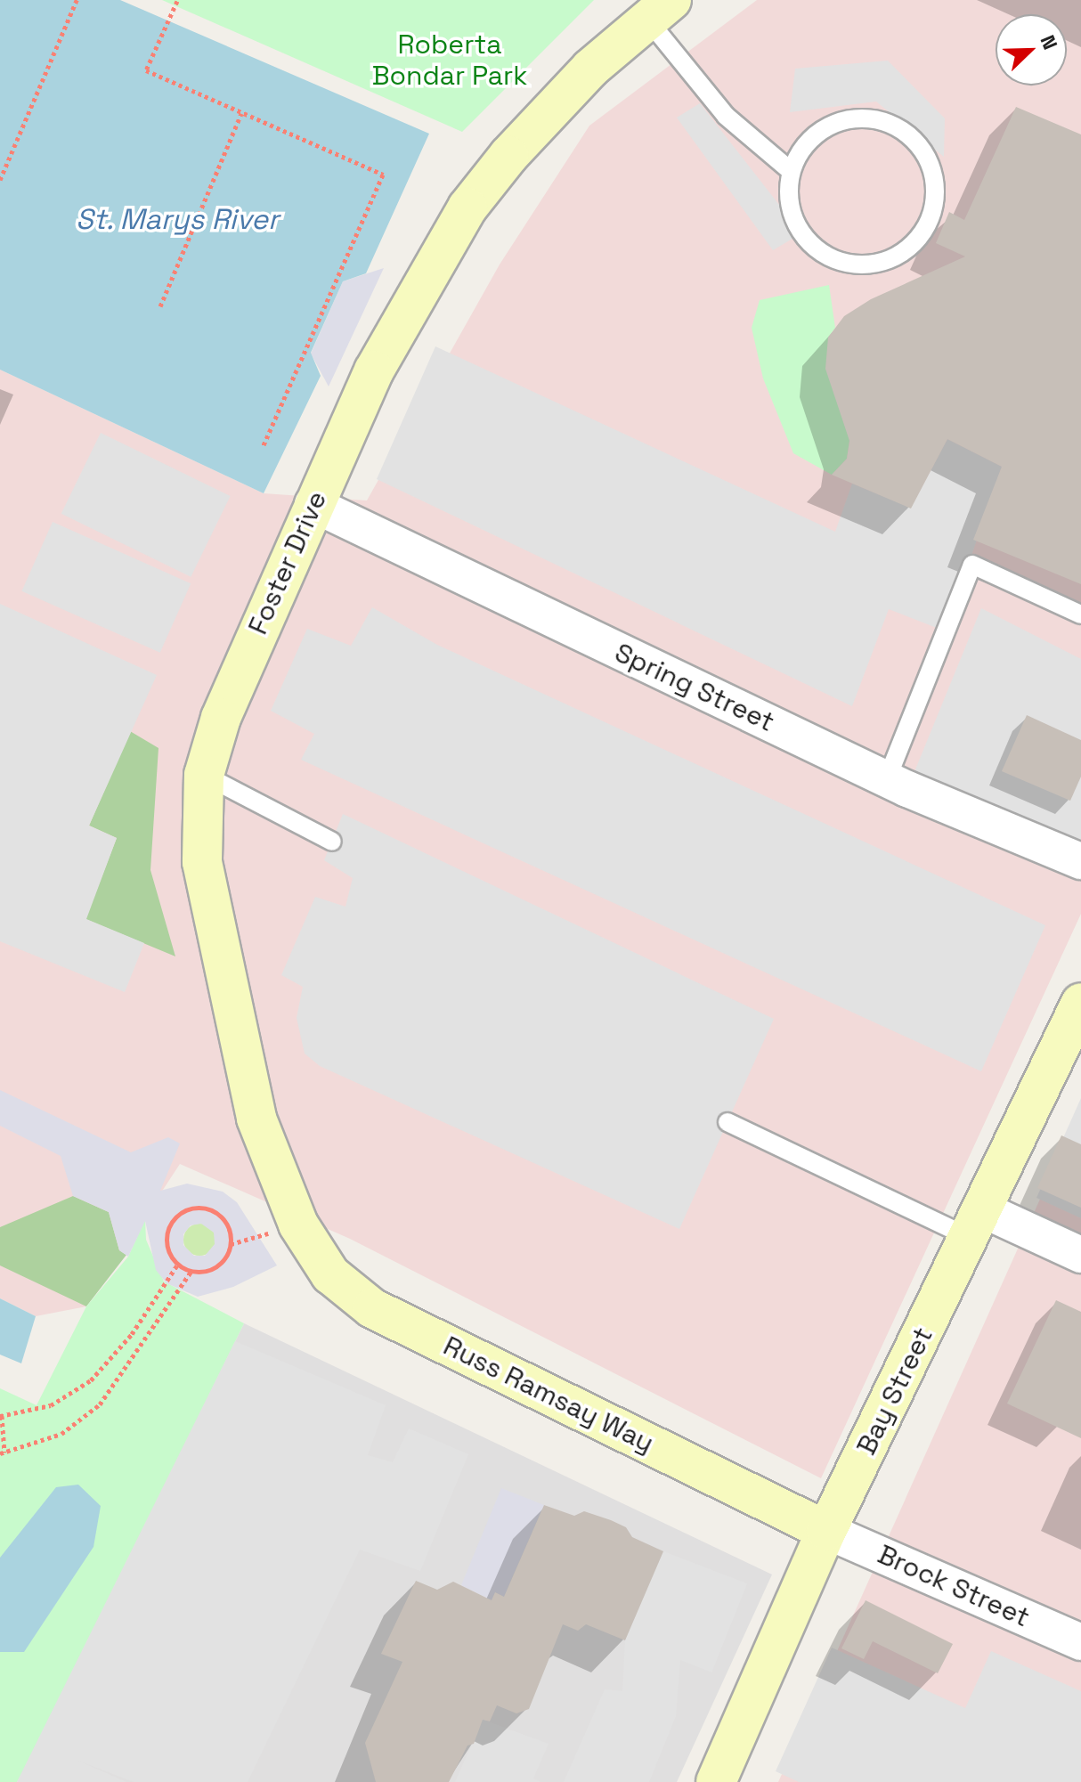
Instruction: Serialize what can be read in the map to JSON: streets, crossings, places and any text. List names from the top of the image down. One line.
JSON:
{"streets":{"street":["Foster Drive","Spring Street","Bay Street","Russ Ramsay Way","Brock Street"]},"crossings":[["Foster Drive","Spring Street"],["Foster Drive","Russ Ramsay Way"],["Bay Street","Russ Ramsay Way"],["Bay Street","Brock Street"],["Russ Ramsay Way","Brock Street"]],"water":["St. Marys River"],"parks":["Roberta Bondar Park"],"north":"top right"}
